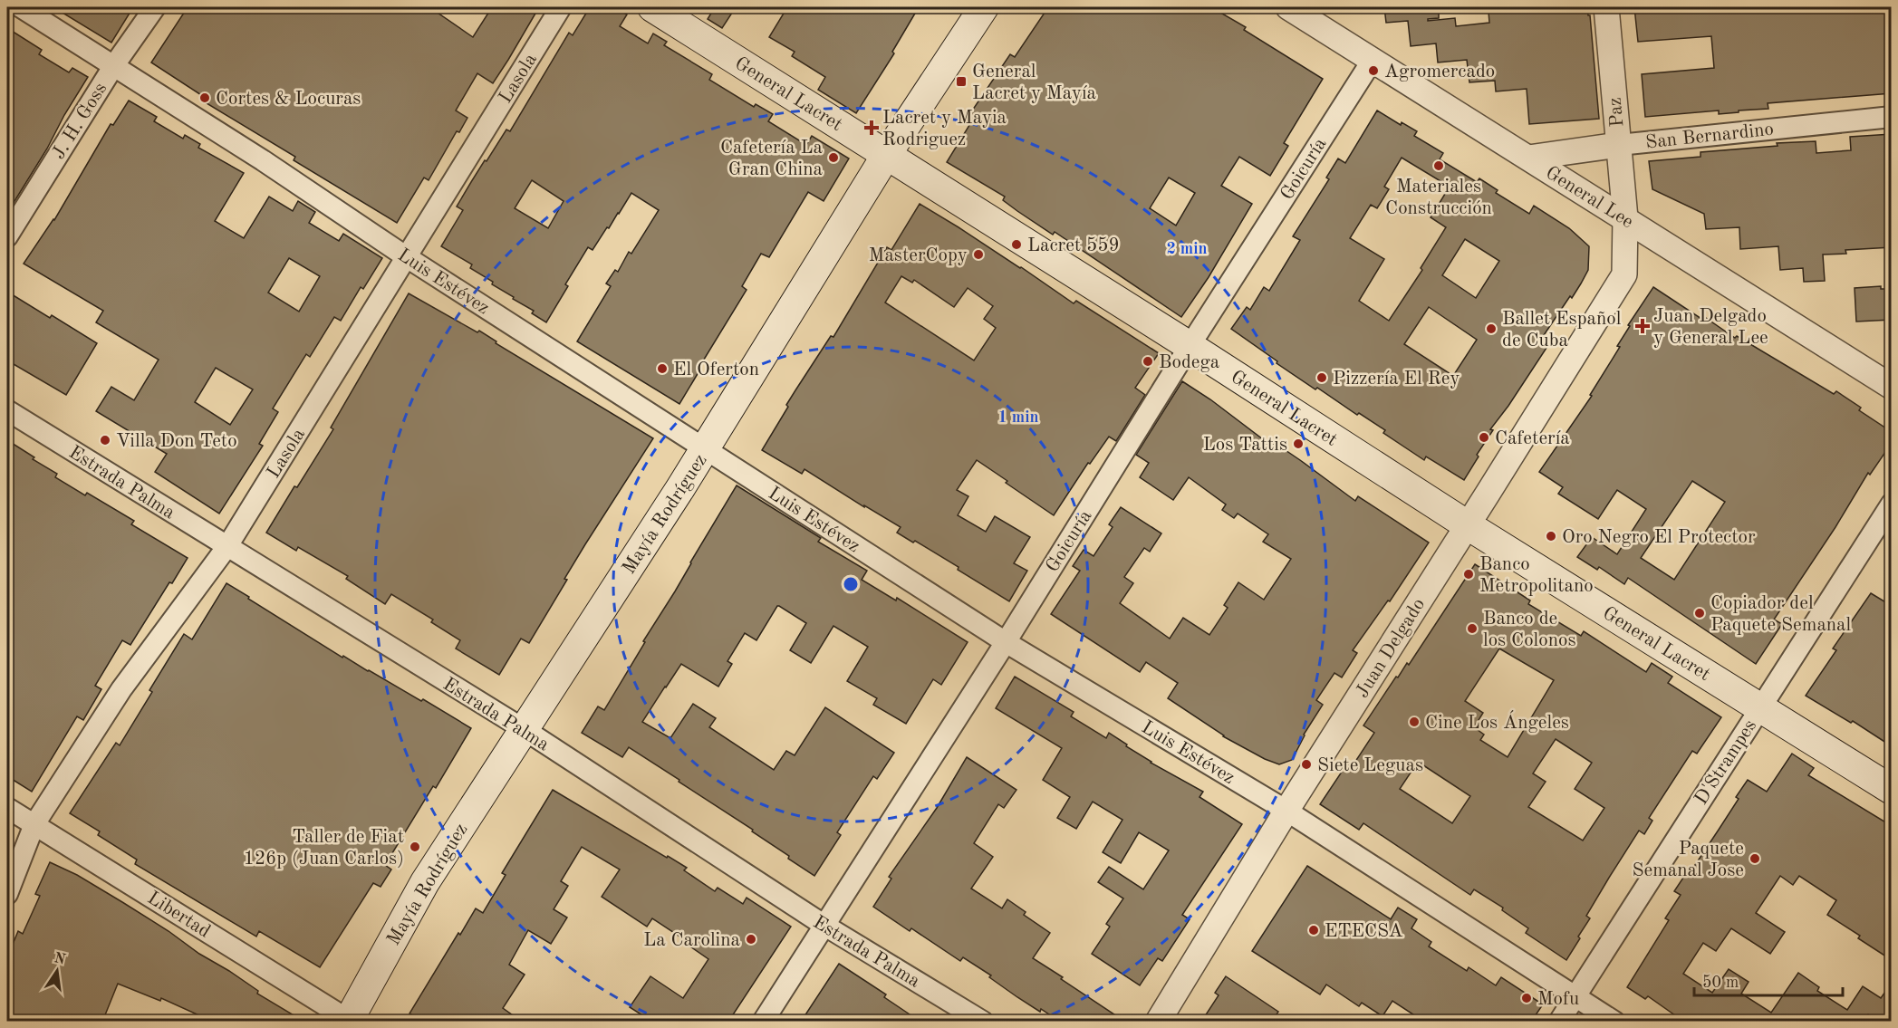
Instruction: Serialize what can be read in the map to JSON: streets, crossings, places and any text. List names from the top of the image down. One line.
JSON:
{"streets":{"main road":["General Lacret","Mayía Rodríguez"],"street":["Lasola","Paz","J. H. Goss","San Bernardino","Goicuría","General Lee","Luis Estévez","Estrada Palma","Juan Delgado","D'Strampes","Libertad"]},"crossings":[["Lasola","Luis Estévez"],["Lasola","Estrada Palma"],["Lasola","Libertad"],["General Lacret","Goicuría"],["General Lacret","Mayía Rodríguez"],["General Lacret","Juan Delgado"],["General Lacret","D'Strampes"],["Paz","San Bernardino"],["Paz","General Lee"],["J. H. Goss","Luis Estévez"],["San Bernardino","General Lee"],["Goicuría","General Lee"],["Goicuría","Luis Estévez"],["Goicuría","Estrada Palma"],["General Lee","Juan Delgado"],["Luis Estévez","Mayía Rodríguez"],["Luis Estévez","Juan Delgado"],["Luis Estévez","D'Strampes"],["Estrada Palma","Mayía Rodríguez"],["Mayía Rodríguez","Libertad"]],"places":{"other":["Agromercado","Cortes & Locuras","Cafetería La Gran China","Materiales Construcción","Lacret 559","MasterCopy","Ballet Español de Cuba","Bodega","El Oferton","Pizzería El Rey","Cafetería","Villa Don Teto","Los Tattis","Oro Negro El Protector","Banco Metropolitano","Copiador del Paquete Semanal","Banco de los Colonos","Cine Los Ángeles","Siete Leguas","Taller de Fiat 126p (Juan Carlos)","Paquete Semanal Jose","ETECSA","La Carolina","Mofu"],"transit":["General Lacret y Mayía"],"health":["Lacret y Mayia Rodriguez","Juan Delgado y General Lee"]},"scale_bar":"50 m","north":"top","rings":["2 min","1 min"]}
